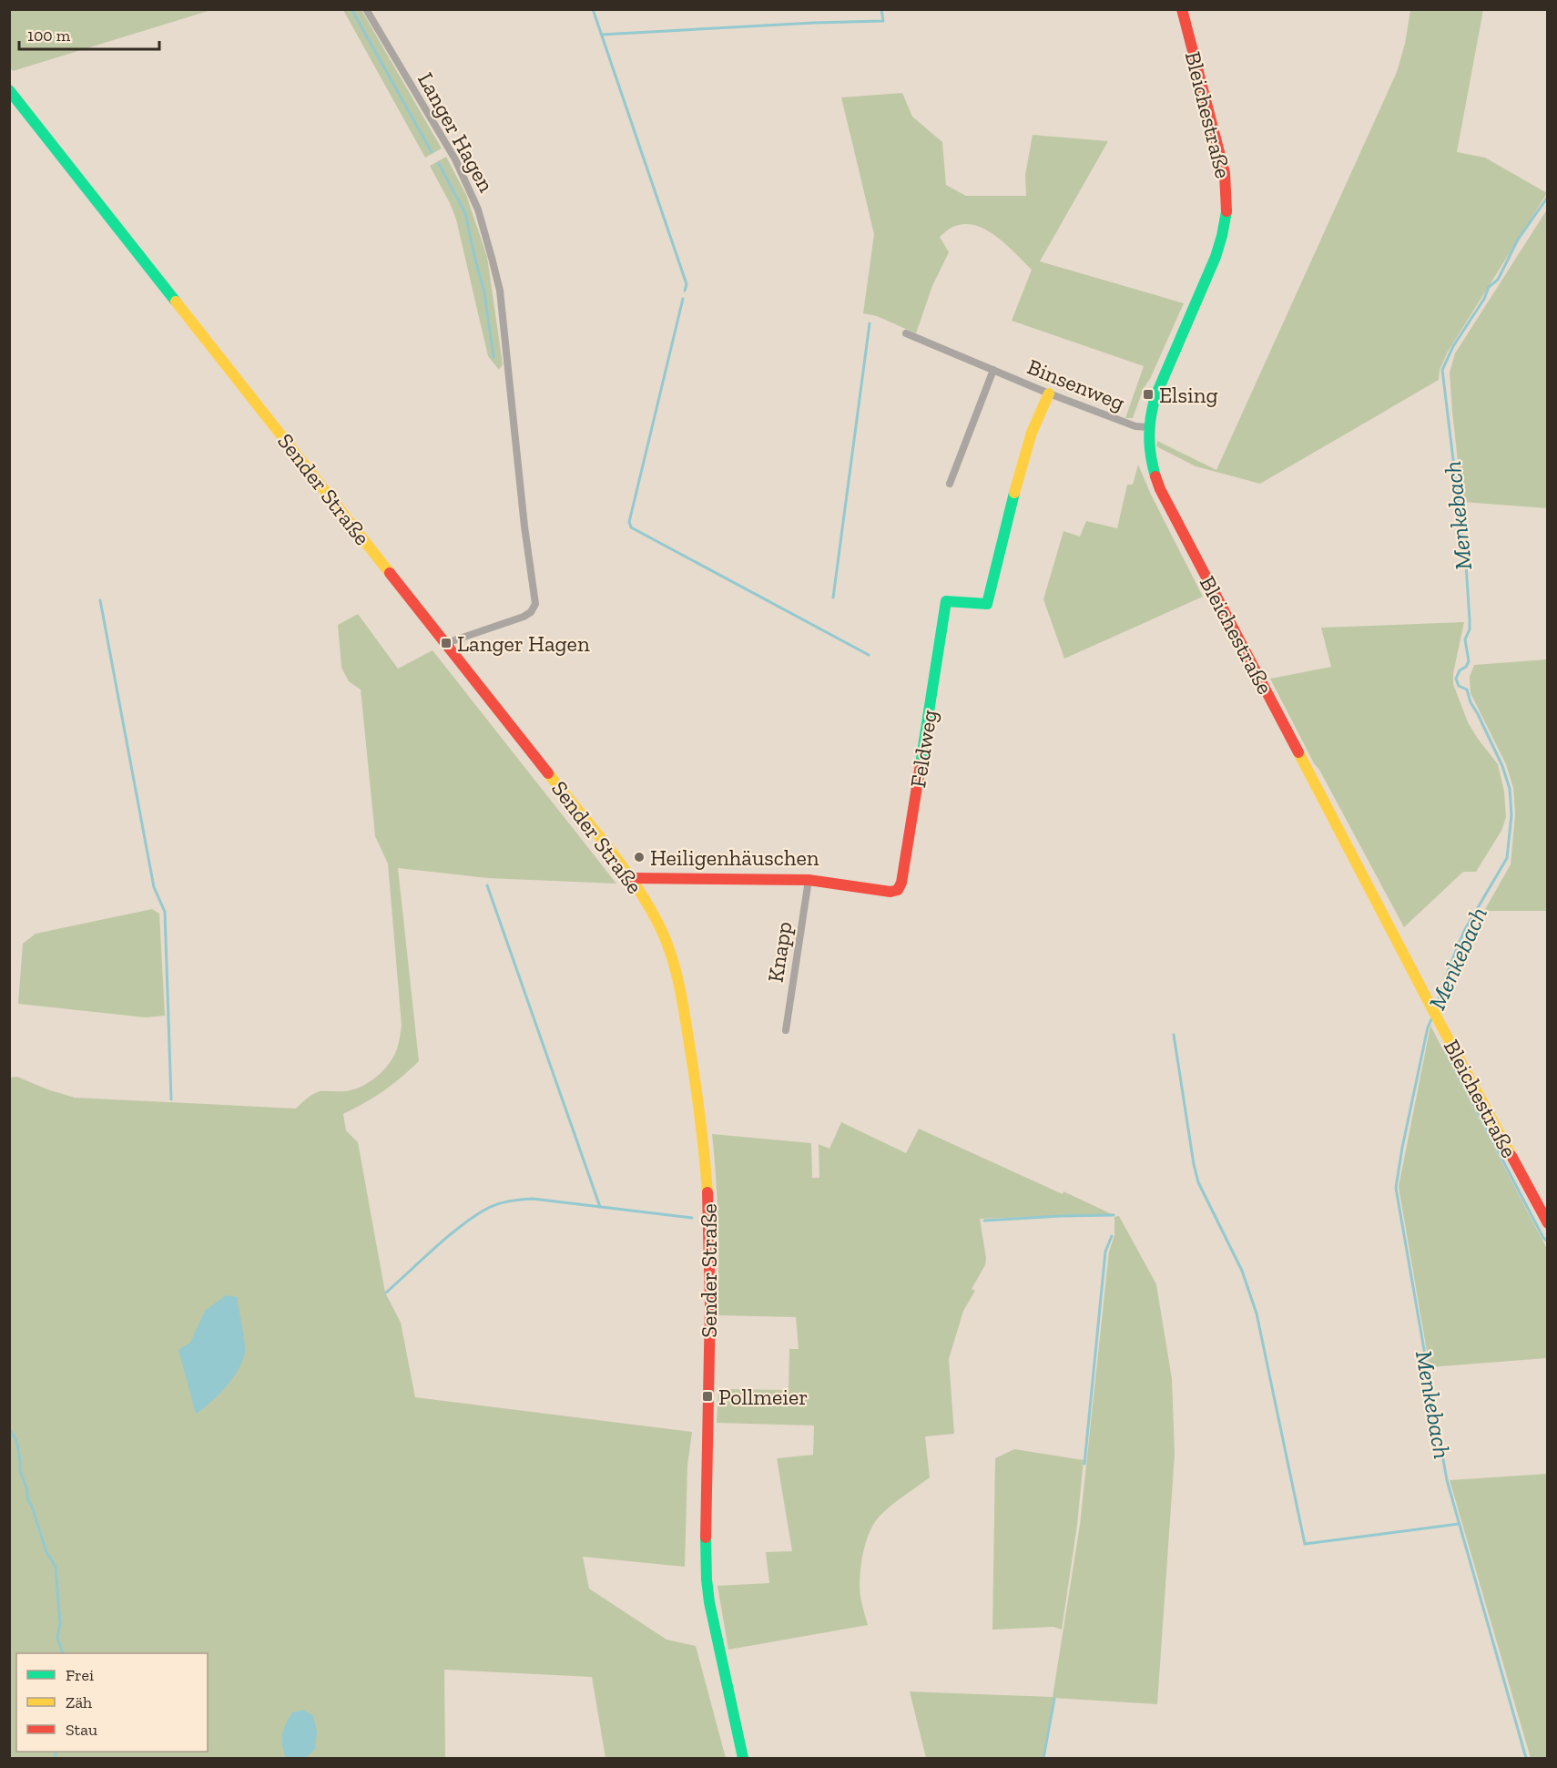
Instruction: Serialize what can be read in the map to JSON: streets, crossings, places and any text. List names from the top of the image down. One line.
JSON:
{"streets":{"street":["Bleichestraße","Langer Hagen","Binsenweg","Sender Straße","Feldweg","Knapp"]},"crossings":[["Bleichestraße","Binsenweg"],["Langer Hagen","Sender Straße"],["Binsenweg","Feldweg"],["Sender Straße","Feldweg"],["Feldweg","Knapp"]],"water":["Menkebach"],"places":{"transit":["Elsing","Langer Hagen","Pollmeier"],"other":["Heiligenhäuschen"]},"legend":["Frei","Zäh","Stau"],"scale_bar":"100 m"}
